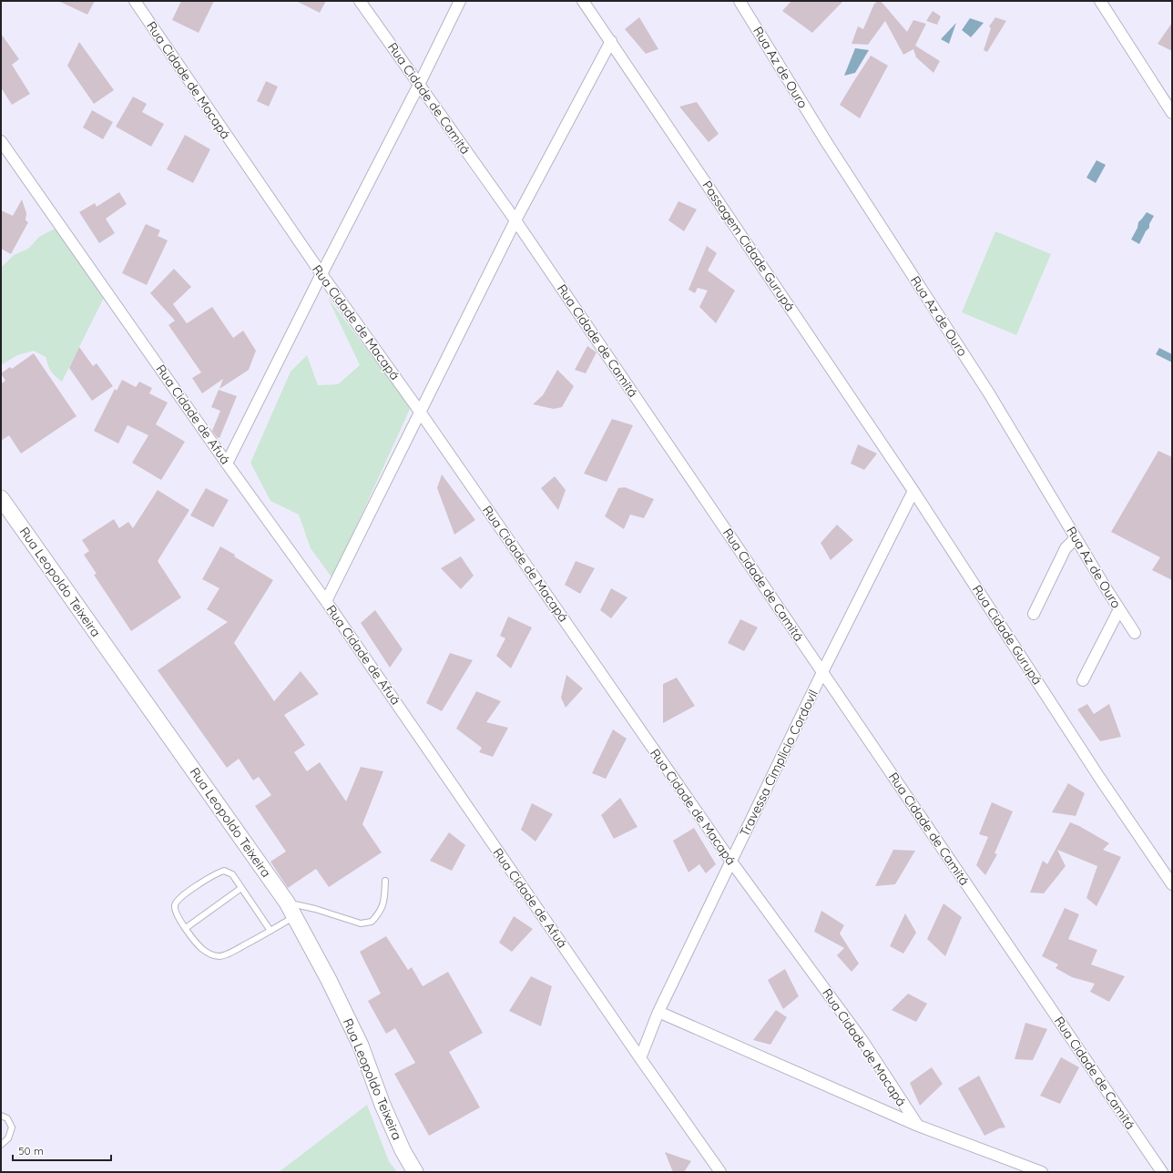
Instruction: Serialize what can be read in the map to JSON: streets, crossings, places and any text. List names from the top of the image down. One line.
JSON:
{"streets":{"main road":["Rua Leopoldo Teixeira"],"street":["Rua Az de Ouro","Rua Cidade de Macapá","Rua Cidade de Camitá","Passagem Cidade Gurupá","Rua Cidade de Afuá","Rua Cidade Gurupá","Travessa Cimplicio Cordovil"]},"crossings":[["Rua Cidade de Macapá","Travessa Cimplicio Cordovil"],["Rua Cidade de Camitá","Travessa Cimplicio Cordovil"],["Passagem Cidade Gurupá","Rua Cidade Gurupá"],["Passagem Cidade Gurupá","Travessa Cimplicio Cordovil"],["Rua Cidade de Afuá","Travessa Cimplicio Cordovil"],["Rua Cidade Gurupá","Travessa Cimplicio Cordovil"]],"scale_bar":"50 m"}
